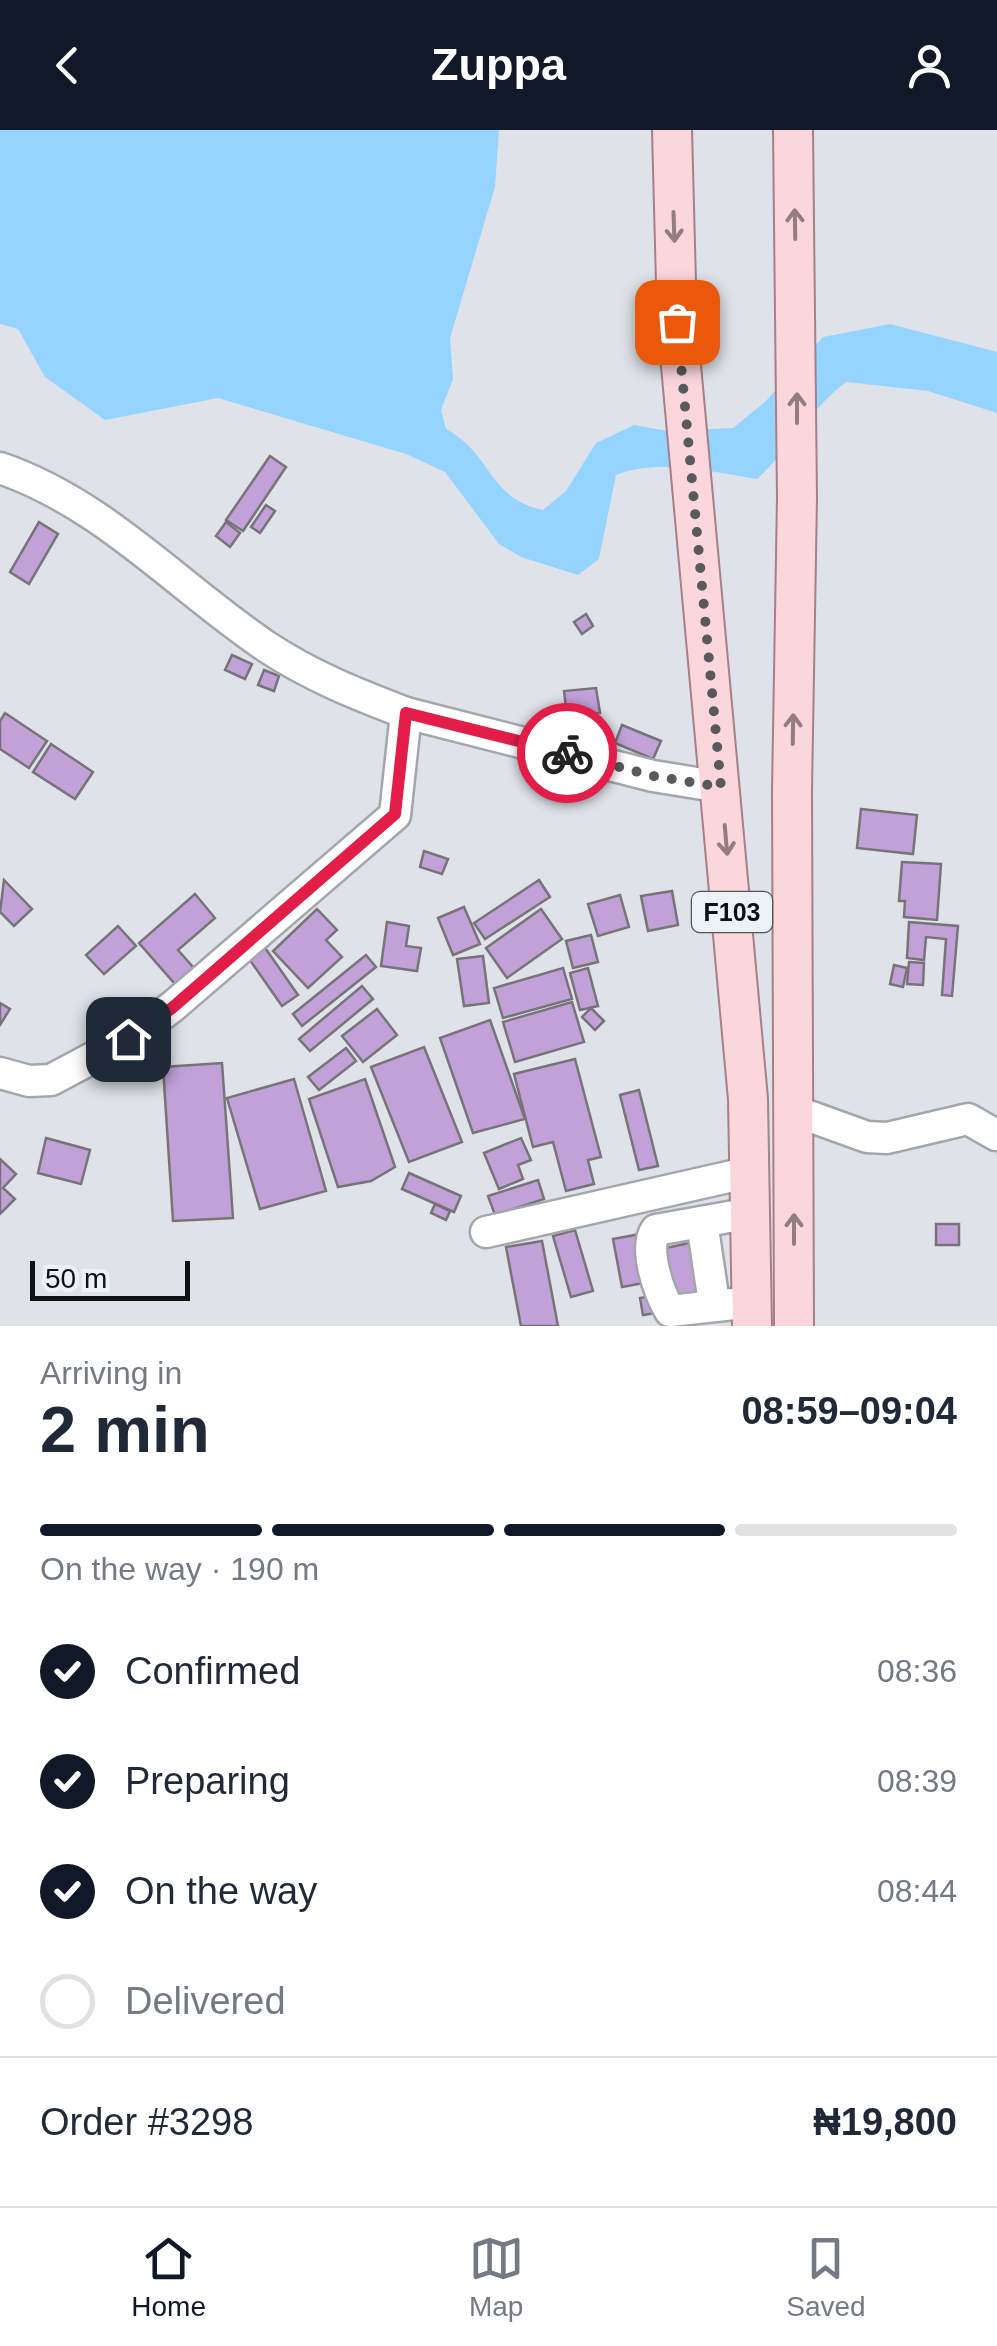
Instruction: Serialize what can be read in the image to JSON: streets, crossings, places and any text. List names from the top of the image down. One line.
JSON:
{"streets":{"main road":["F103"]},"scale_bar":"50 m","page":{"header":"Zuppa","scale":"50 m","heading":["2 min","Arriving in","08:59–09:04"],"panel":["Order #3298","₦19,800"],"bar":"On the way · 190 m","list":[["Confirmed","08:36"],["Preparing","08:39"],["On the way","08:44"],"Delivered"],"tabs":["Home","Map","Saved"]}}
